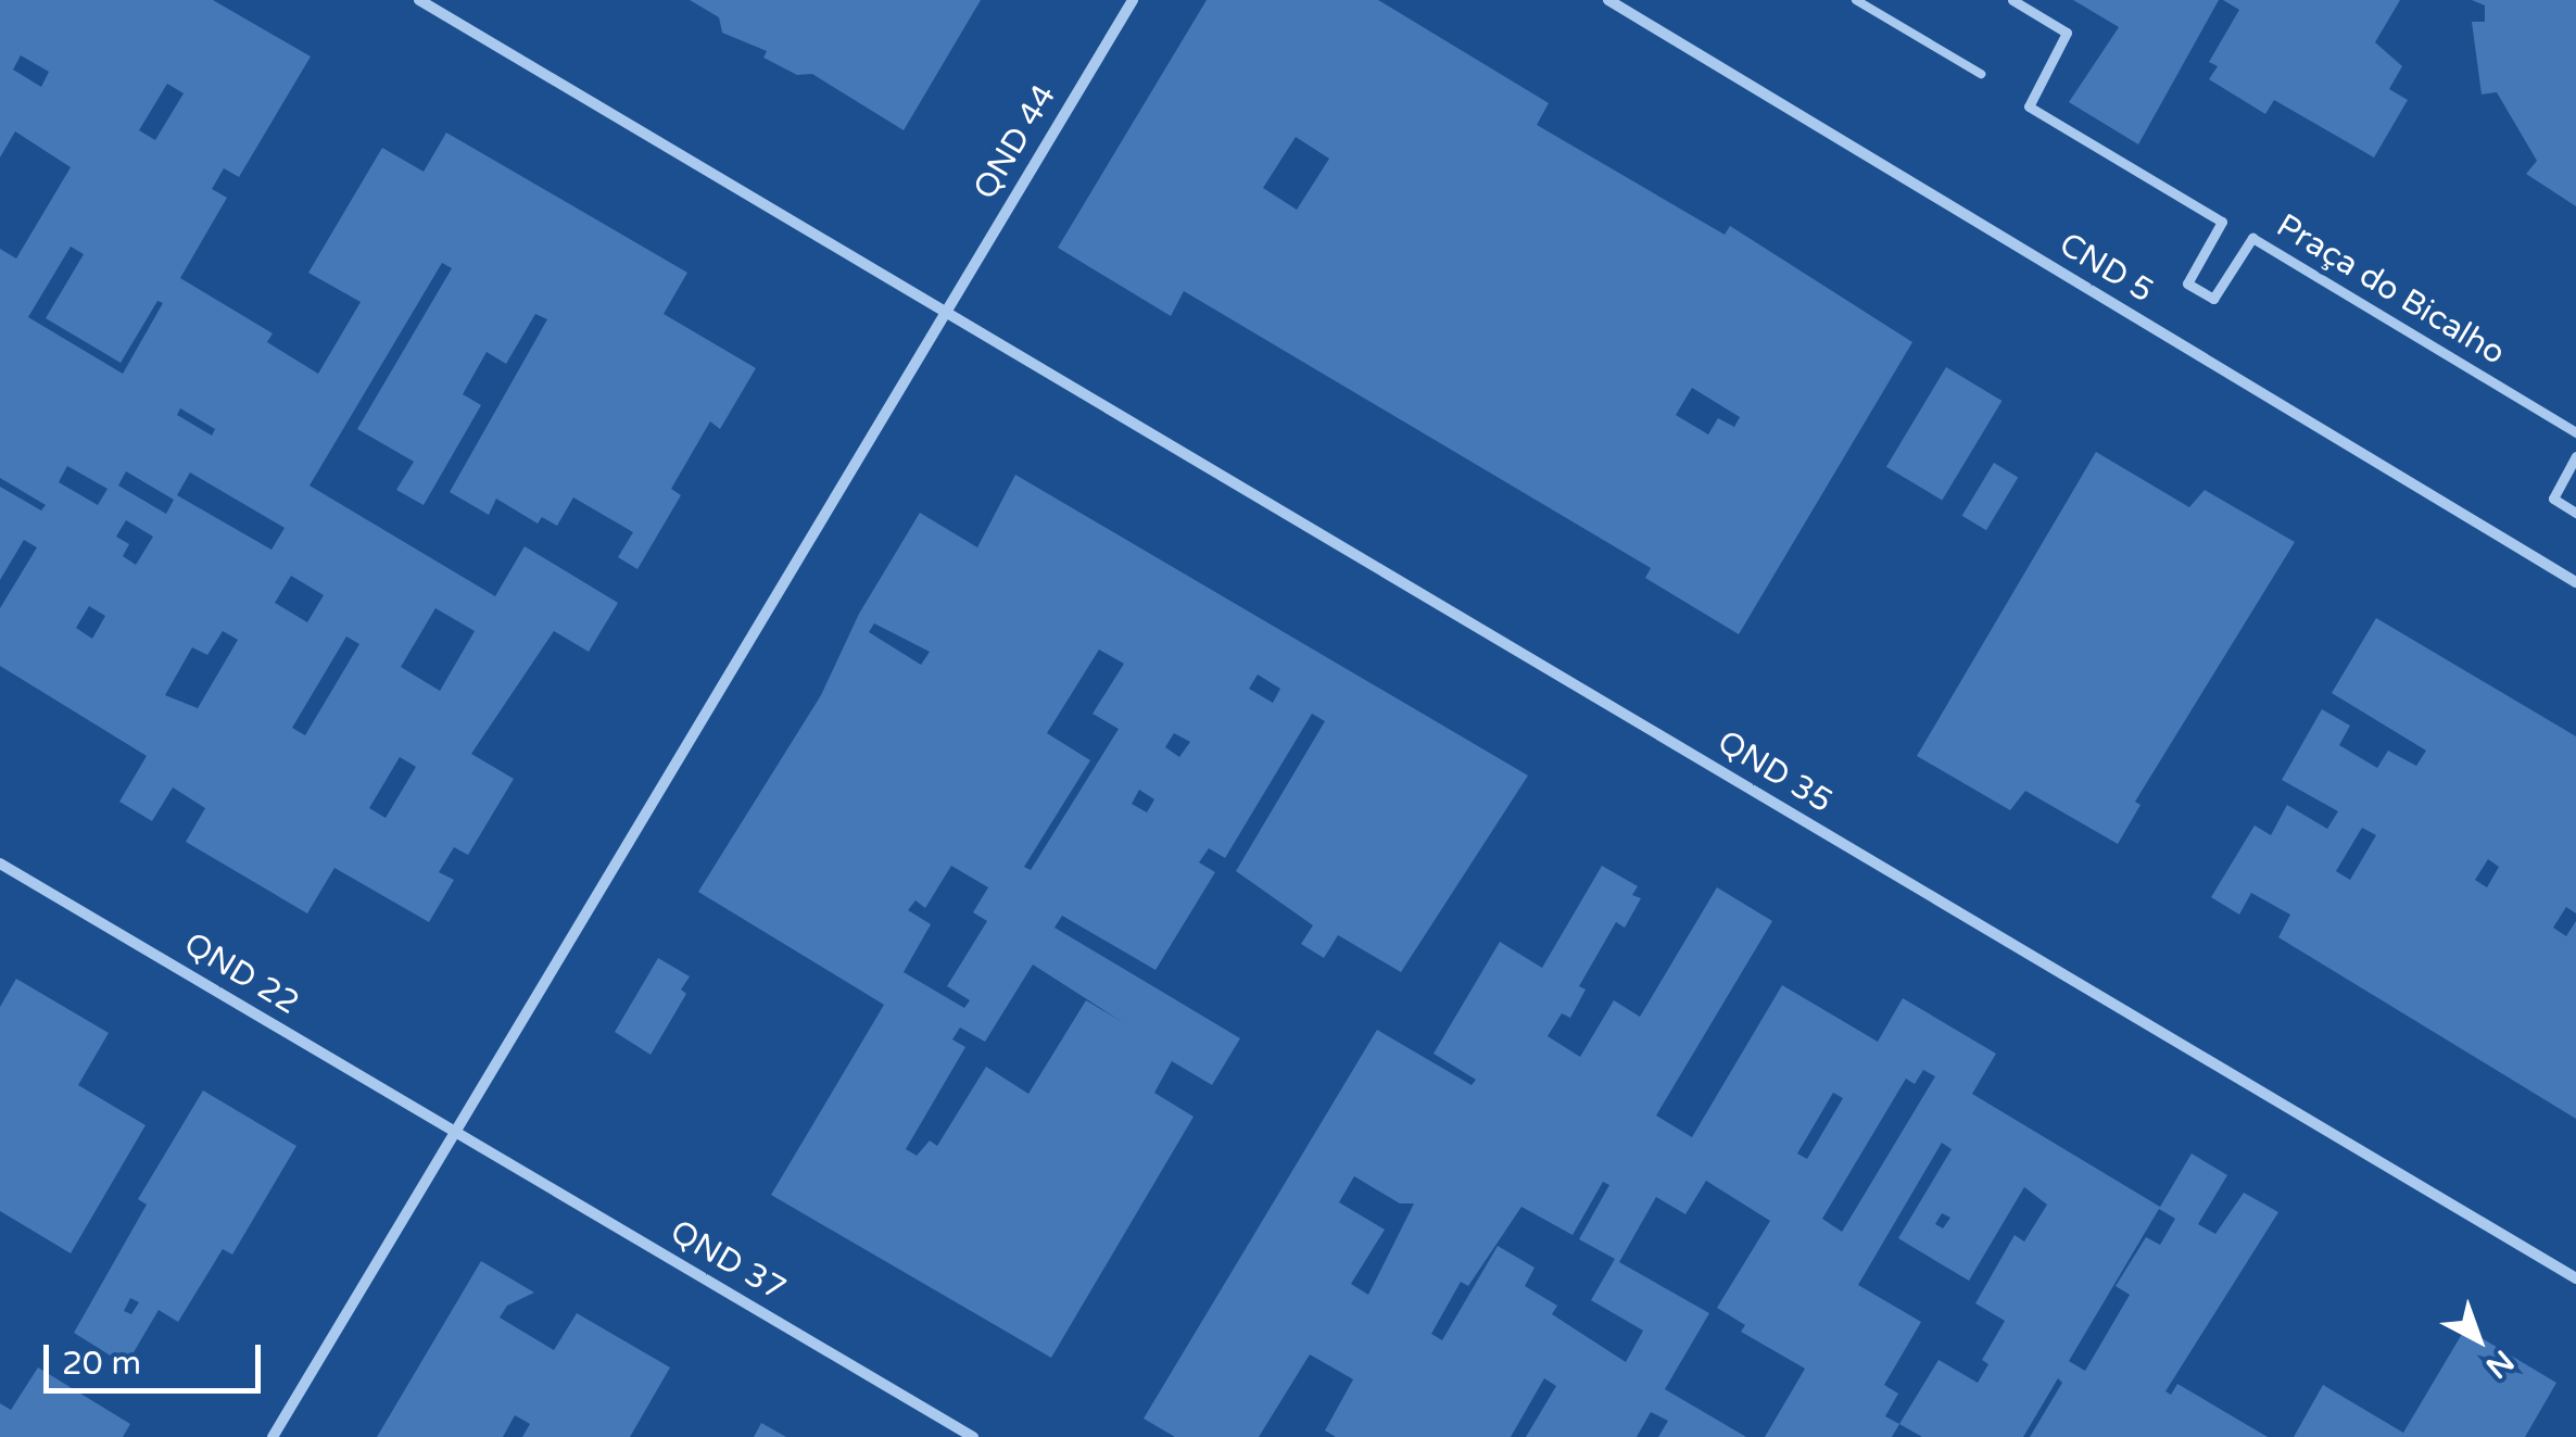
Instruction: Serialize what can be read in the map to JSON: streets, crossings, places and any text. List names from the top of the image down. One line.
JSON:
{"streets":{"street":["QND 44","CND 5","Praça do Bicalho","QND 35","QND 22","QND 37"]},"crossings":[["QND 44","QND 35"],["QND 44","QND 22"],["QND 44","QND 37"],["QND 22","QND 37"]],"scale_bar":"20 m","north":"bottom right"}
